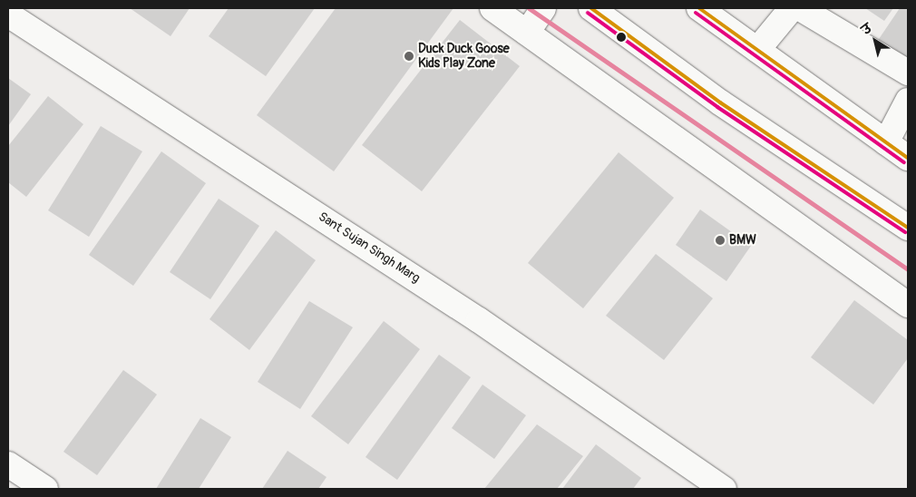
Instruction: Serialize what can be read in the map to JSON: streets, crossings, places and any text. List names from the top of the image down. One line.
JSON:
{"streets":{"street":["Sant Sujan Singh Marg"]},"places":["Duck Duck Goose Kids Play Zone","BMW"],"north":"top left"}
